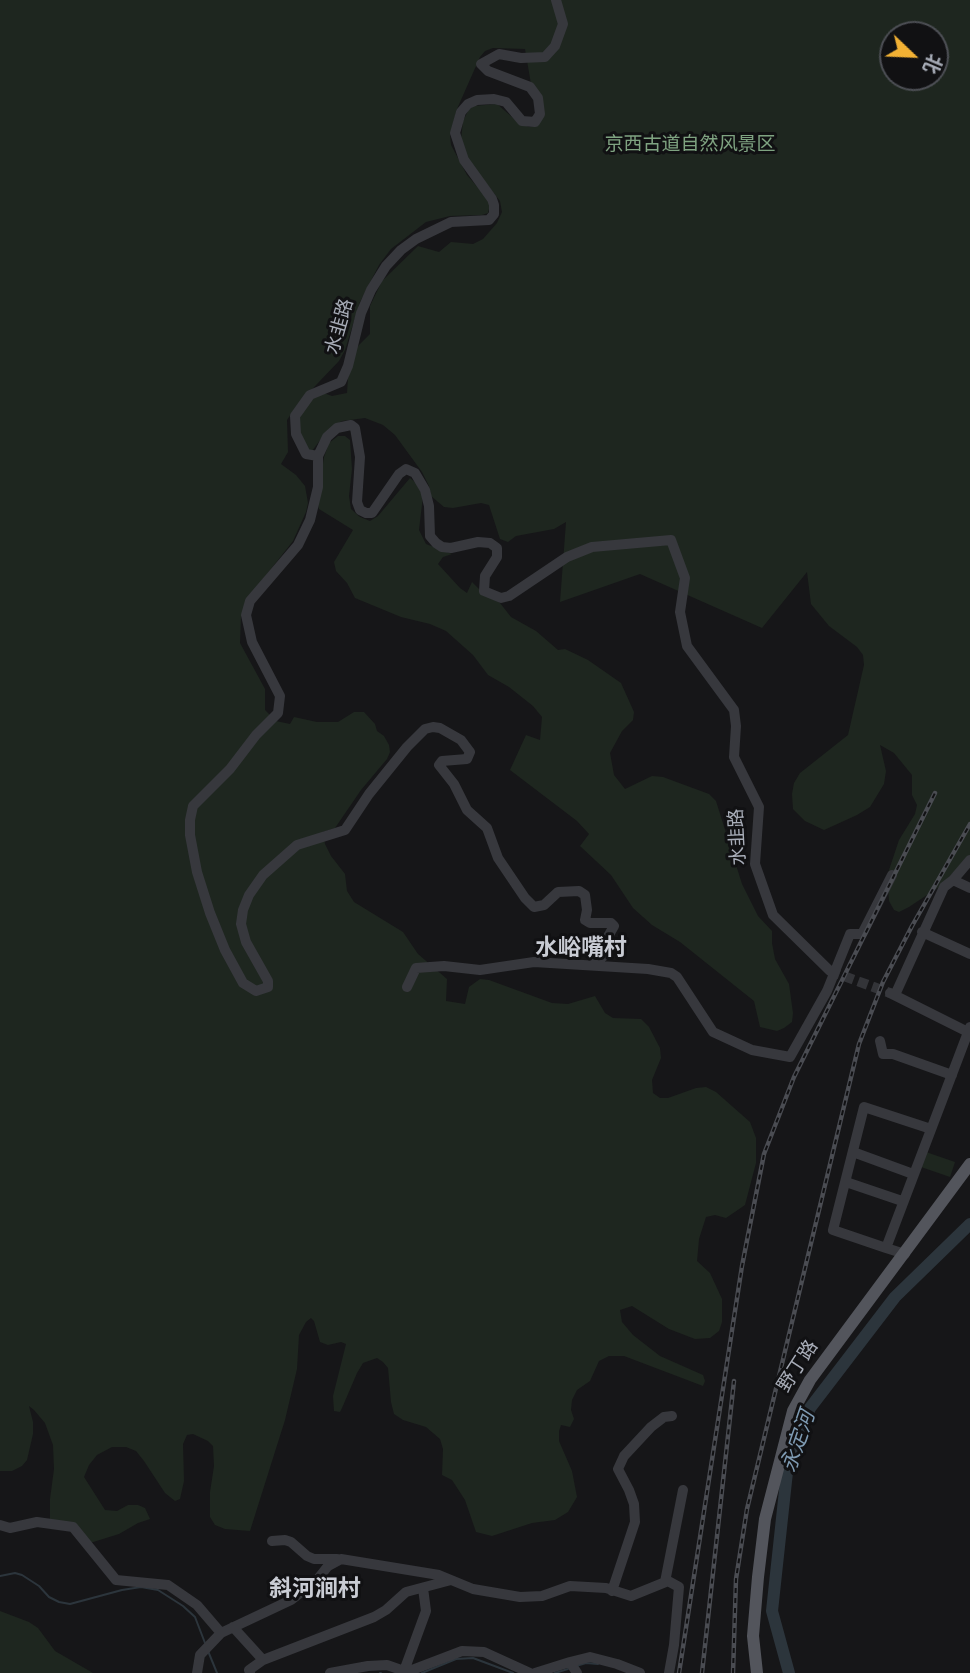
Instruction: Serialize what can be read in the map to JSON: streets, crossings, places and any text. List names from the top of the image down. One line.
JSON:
{"streets":{"main road":["野丁路"],"street":["水韭路"]},"districts":["水峪嘴村","斜河涧村"],"water":["永定河"],"parks":["京西古道自然风景区"],"north":"bottom right"}
